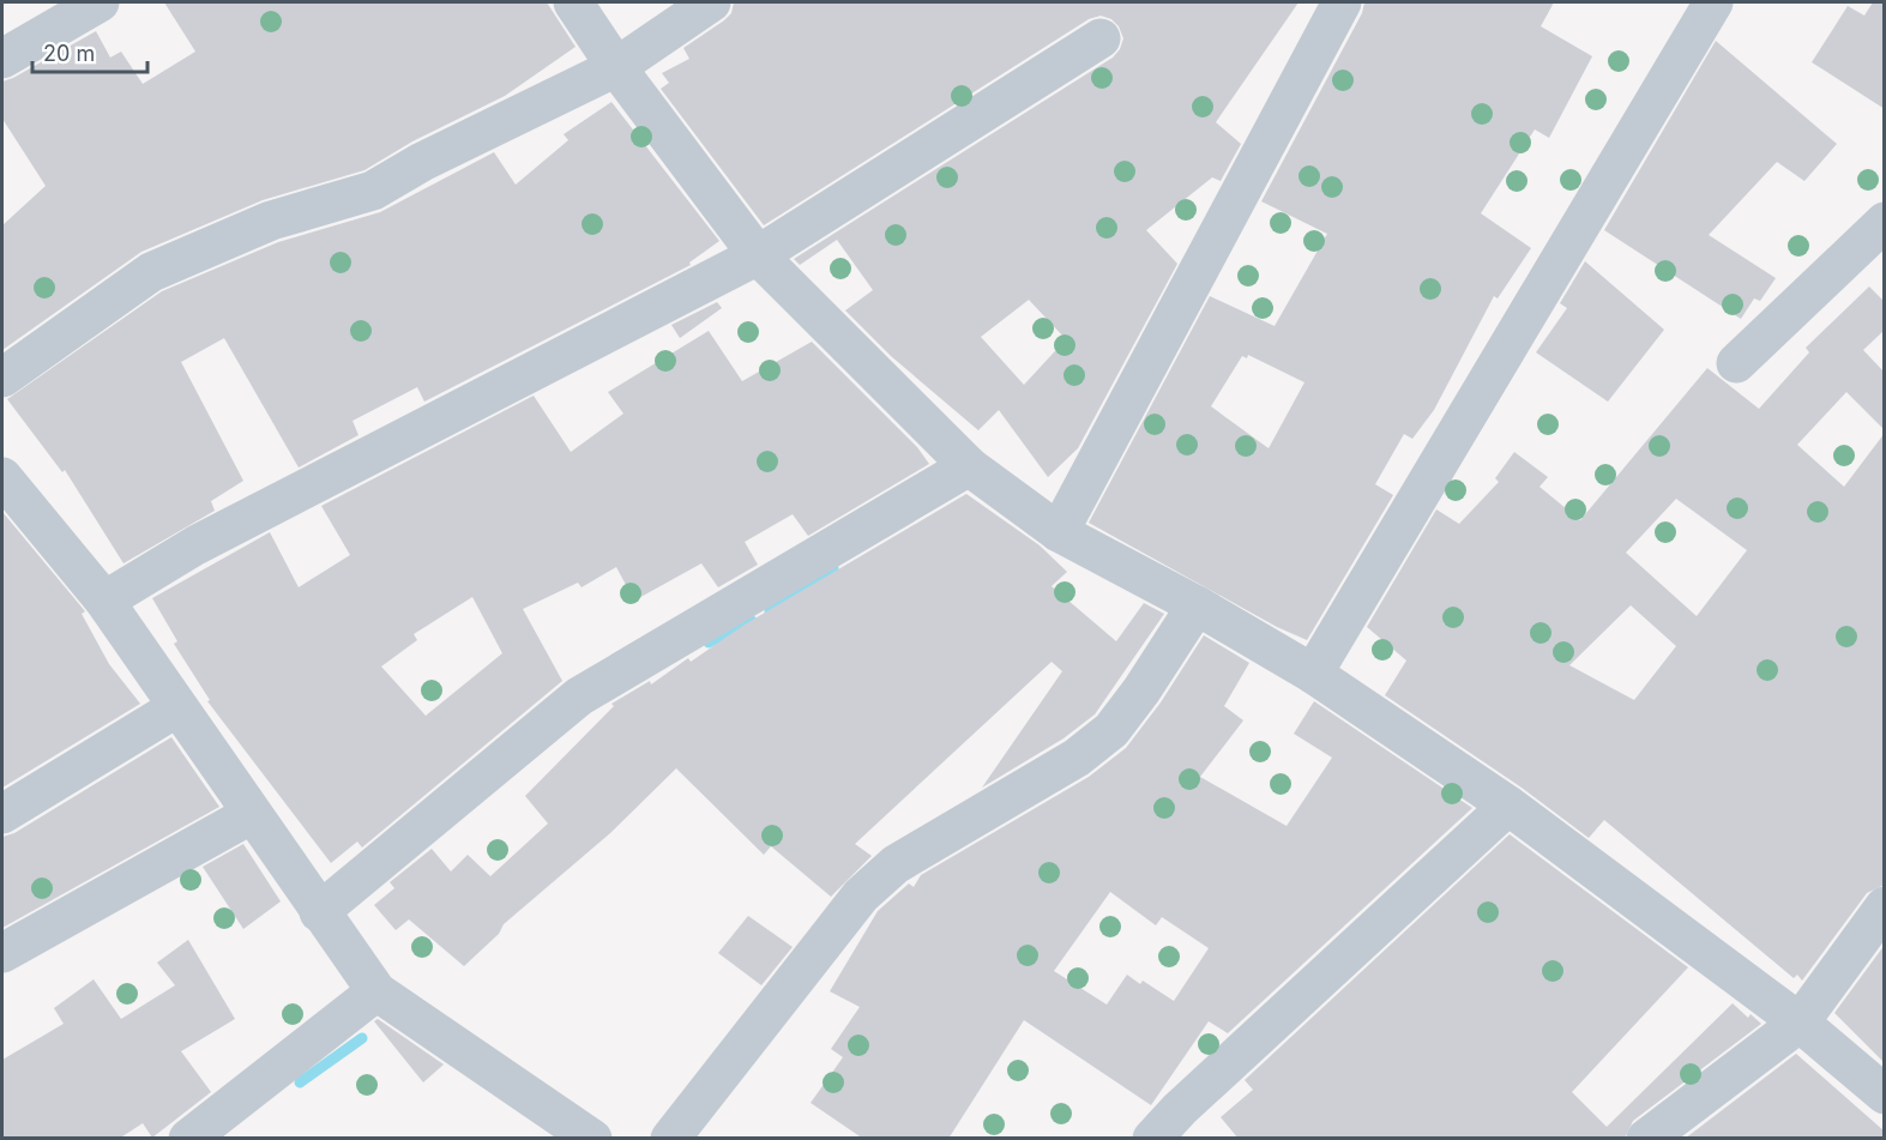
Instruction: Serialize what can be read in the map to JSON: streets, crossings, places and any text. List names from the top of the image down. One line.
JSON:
{"scale_bar":"20 m"}
